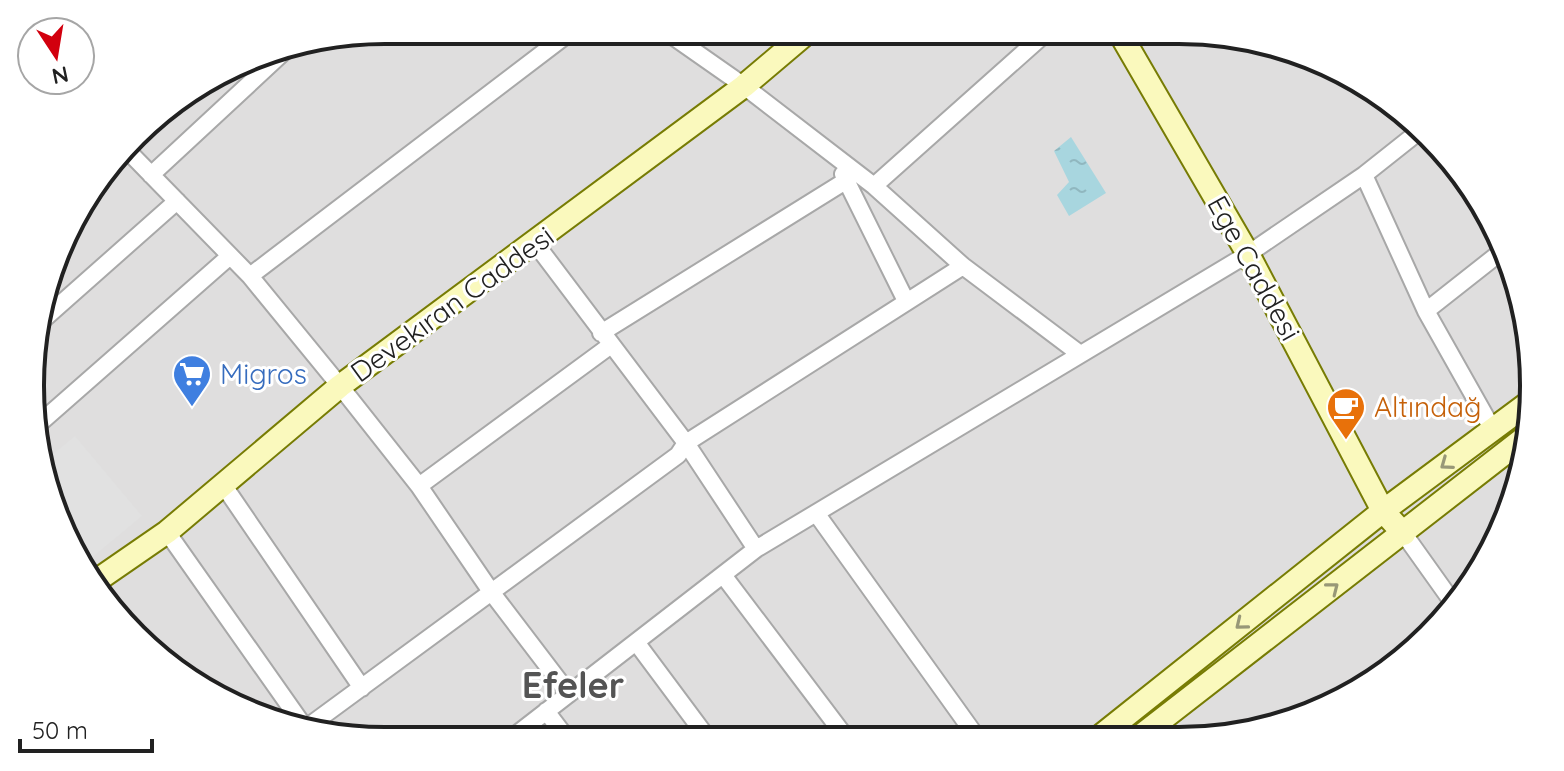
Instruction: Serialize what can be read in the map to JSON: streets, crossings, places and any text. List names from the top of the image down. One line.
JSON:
{"streets":{"main road":["Ege Caddesi","Devekıran Caddesi"]},"districts":["Efeler"],"places":{"supermarket":["Migros"],"cafe":["Altındağ"]},"scale_bar":"50 m","north":"bottom"}
